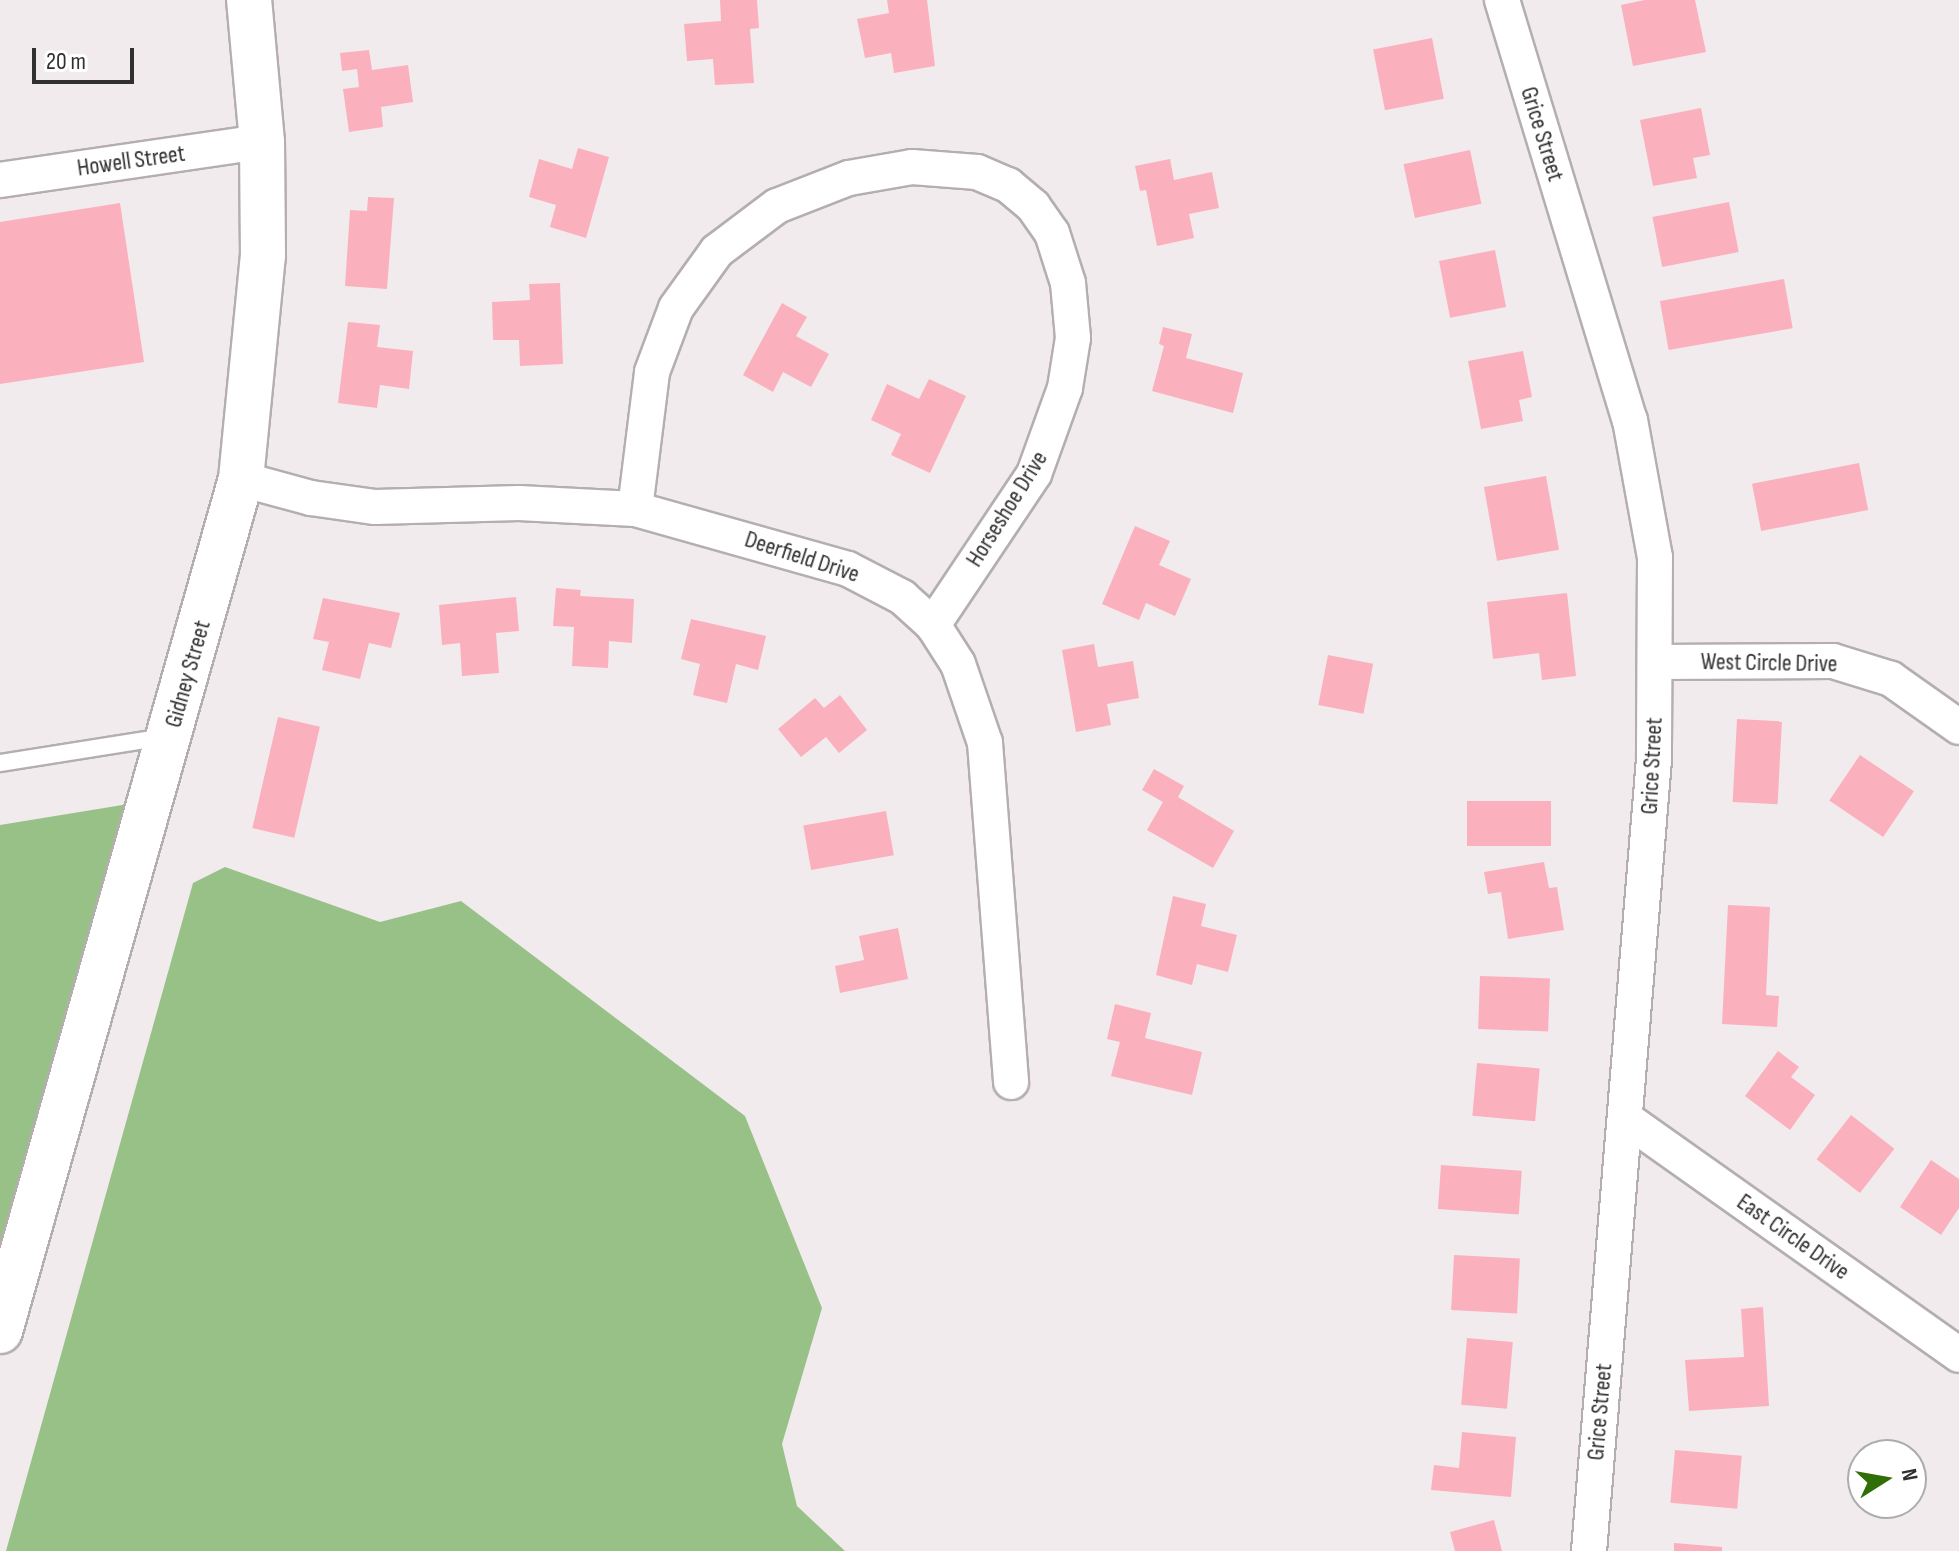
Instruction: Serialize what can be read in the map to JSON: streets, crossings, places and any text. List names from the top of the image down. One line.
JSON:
{"streets":{"street":["Grice Street","Howell Street","Horseshoe Drive","Deerfield Drive","West Circle Drive","Gidney Street","East Circle Drive"]},"crossings":[["Grice Street","West Circle Drive"],["Grice Street","East Circle Drive"],["Howell Street","Gidney Street"],["Horseshoe Drive","Deerfield Drive"],["Deerfield Drive","Gidney Street"]],"scale_bar":"20 m","north":"right"}
